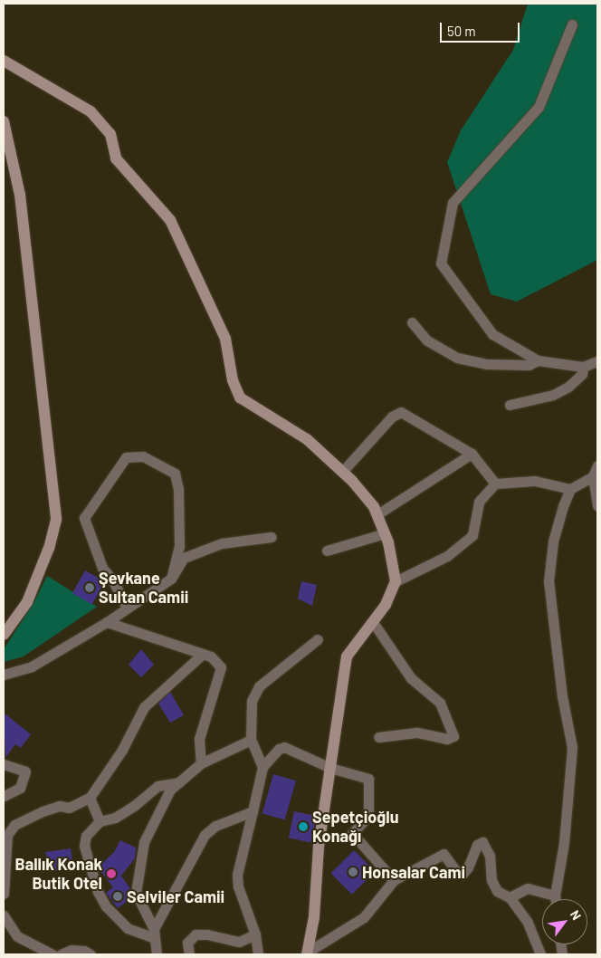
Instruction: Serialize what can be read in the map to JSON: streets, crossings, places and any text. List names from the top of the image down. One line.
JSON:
{"places":["Şevkane Sultan Camii","Sepetçioğlu Konağı","Honsalar Cami","Ballık Konak Butik Otel","Selviler Camii"],"scale_bar":"50 m","north":"top right"}
